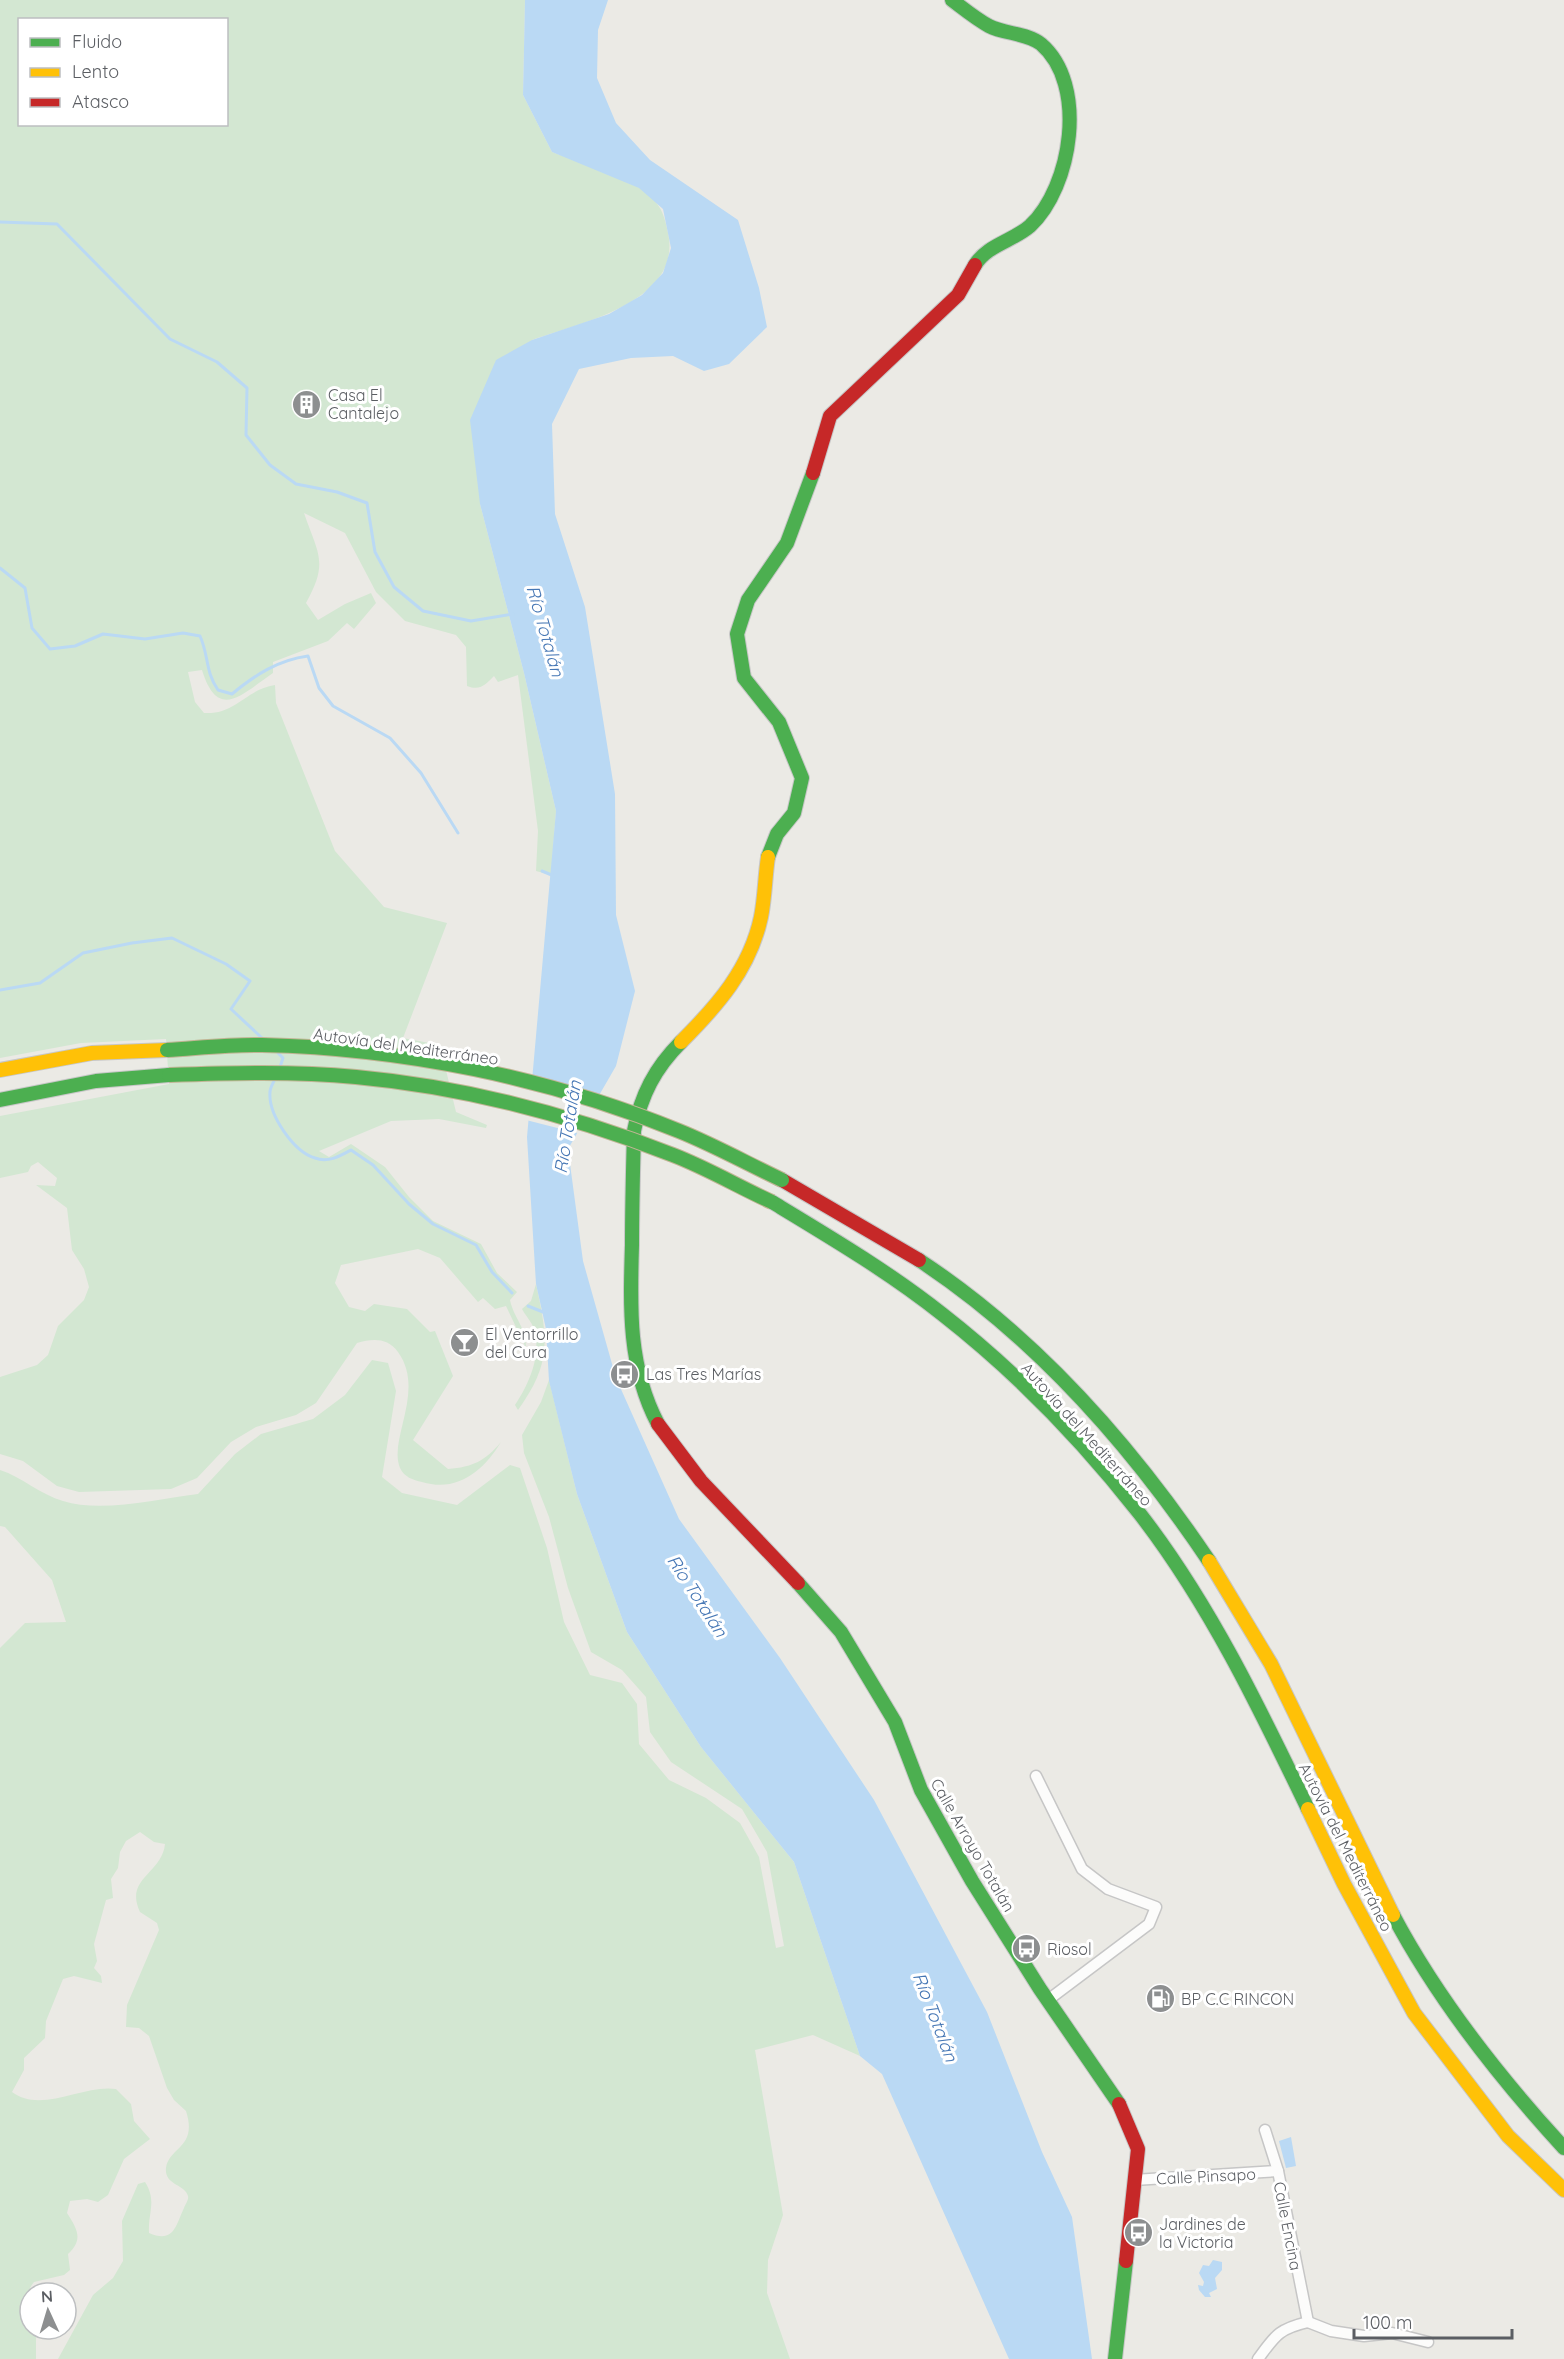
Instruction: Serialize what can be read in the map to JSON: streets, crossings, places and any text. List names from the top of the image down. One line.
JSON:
{"streets":{"main road":["Autovía del Mediterráneo","Calle Arroyo Totalán"],"street":["Calle Pinsapo","Calle Encina"]},"crossings":[["Calle Arroyo Totalán","Calle Pinsapo"],["Calle Pinsapo","Calle Encina"]],"water":["Río Totalán"],"places":{"building":["Casa El Cantalejo"],"bar":["El Ventorrillo del Cura"],"bus stop":["Las Tres Marías","Riosol","Jardines de la Victoria"],"fuel station":["BP C.C RINCON"]},"legend":["Fluido","Lento","Atasco"],"scale_bar":"100 m","north":"top"}
